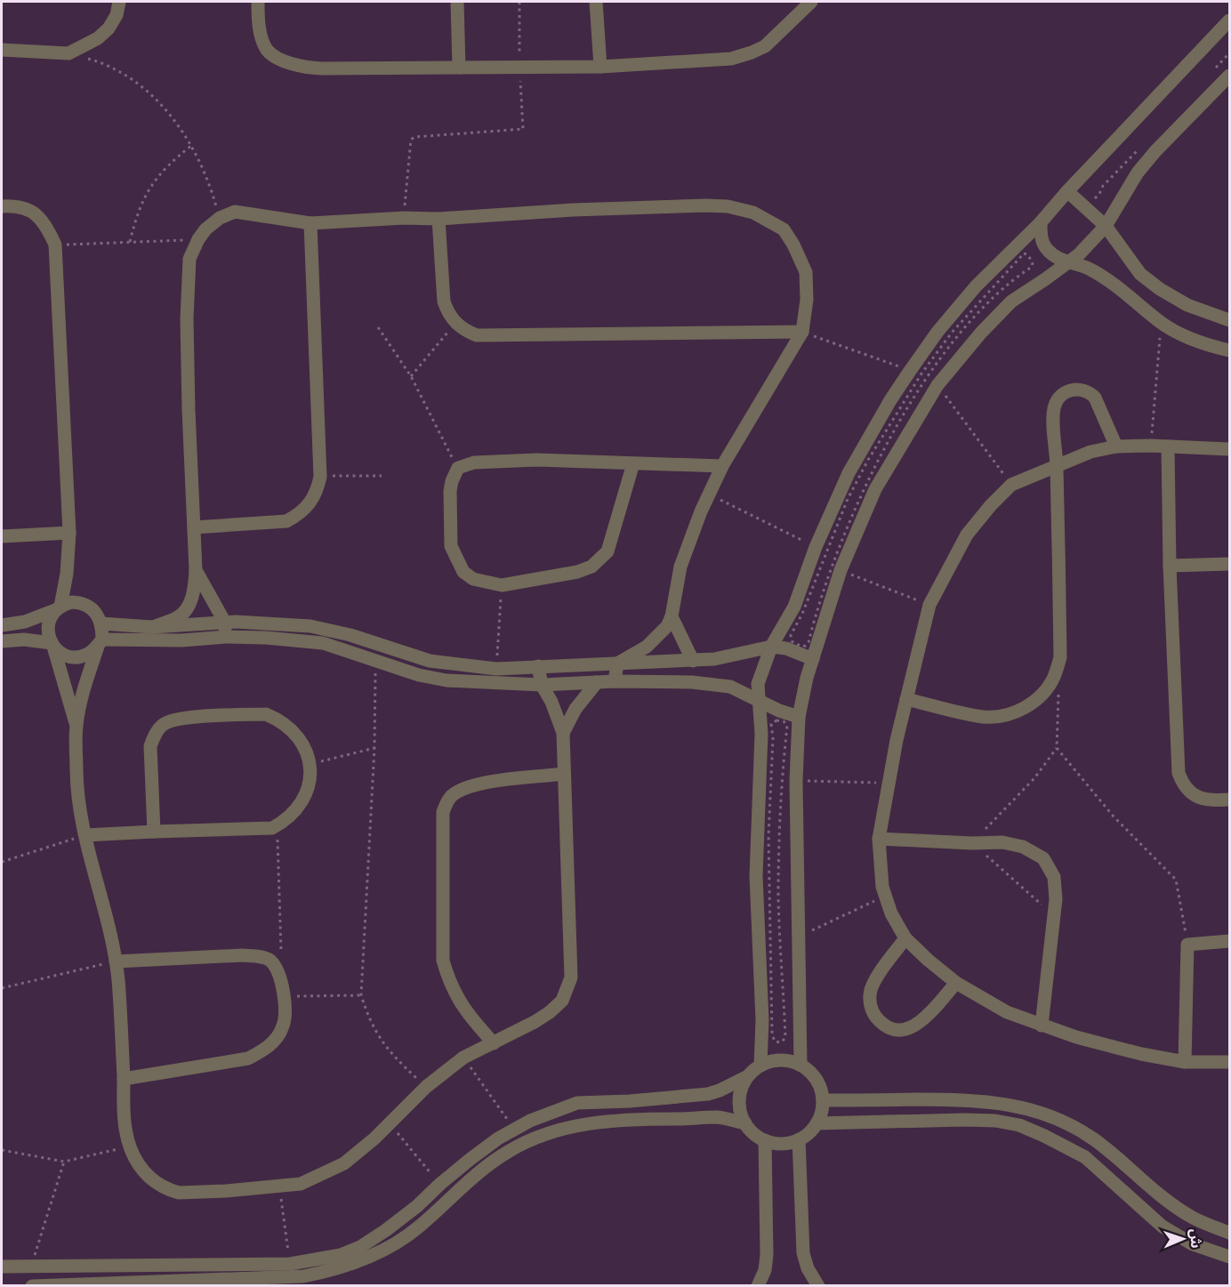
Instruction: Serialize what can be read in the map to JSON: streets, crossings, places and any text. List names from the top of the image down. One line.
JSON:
{"north":"right"}
